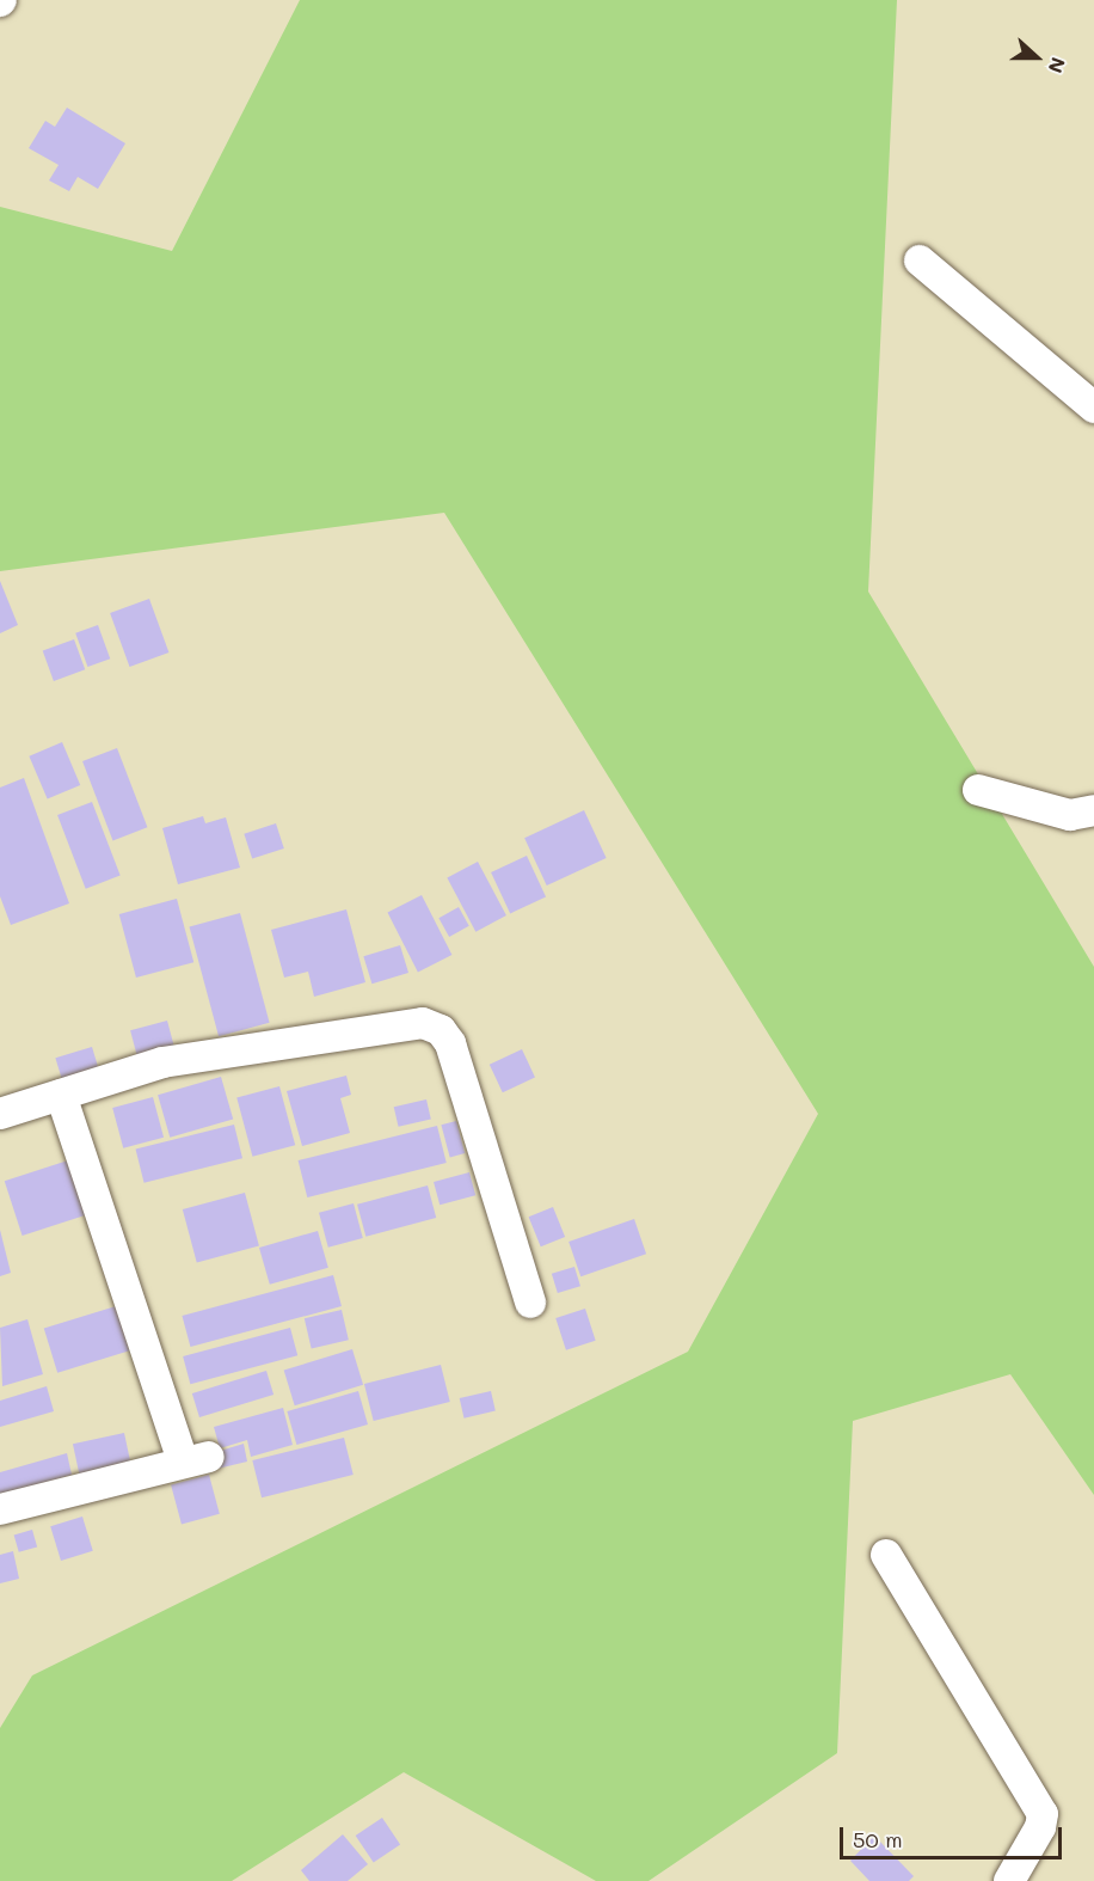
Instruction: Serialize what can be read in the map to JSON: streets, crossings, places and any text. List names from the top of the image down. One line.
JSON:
{"scale_bar":"50 m","north":"right"}
